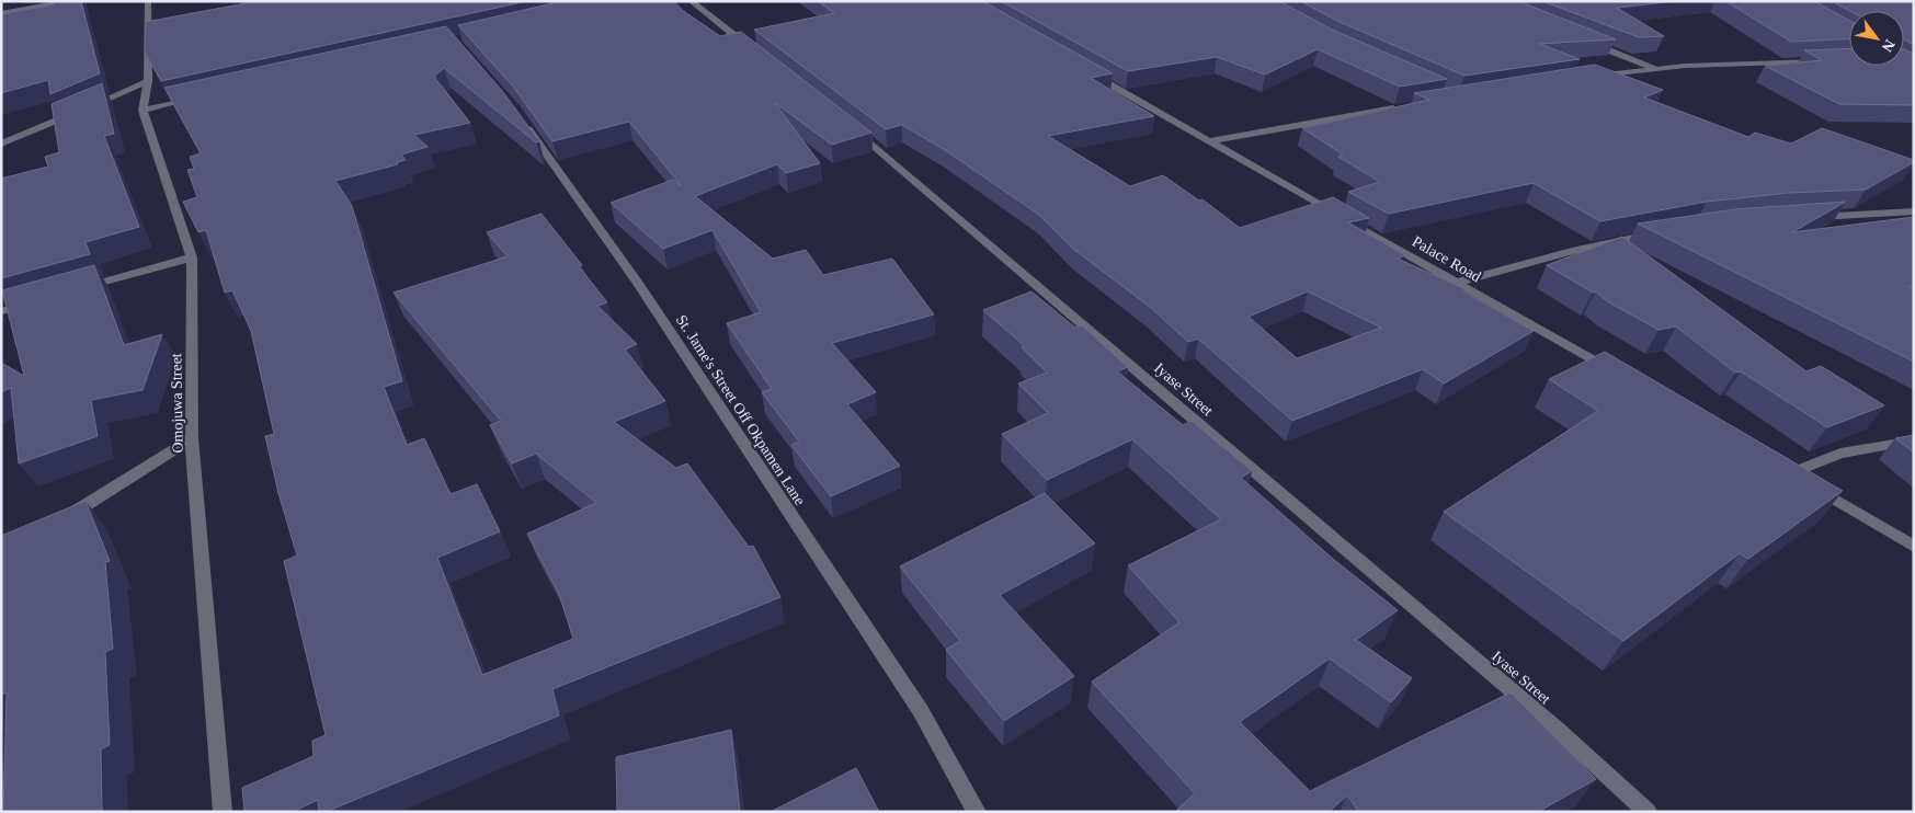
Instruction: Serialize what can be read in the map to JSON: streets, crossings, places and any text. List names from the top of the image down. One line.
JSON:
{"streets":{"street":["Palace Road","Iyase Street","Omojuwa Street","St. Jame's Street Off Okpamen Lane"]},"north":"bottom right"}
